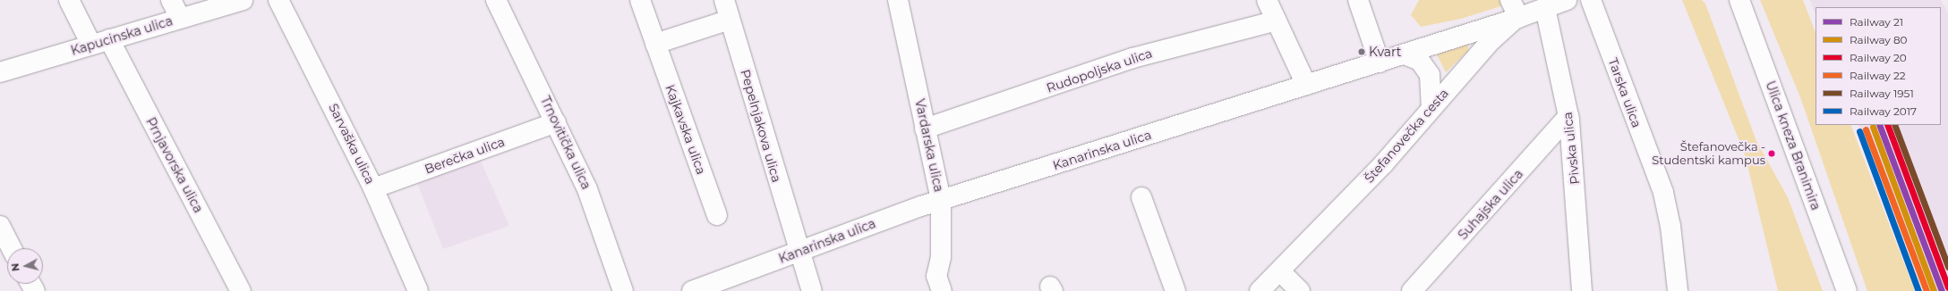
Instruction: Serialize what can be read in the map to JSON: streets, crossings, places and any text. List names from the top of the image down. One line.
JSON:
{"streets":{"street":["Kapucinska ulica","Rudopoljska ulica","Tarska ulica","Pepelnjakova ulica","Kajkavska ulica","Štefanovečka cesta","Trnovitička ulica","Sarvaška ulica","Vardarska ulica","Ulica kneza Branimira","Pivska ulica","Kanarinska ulica","Berečka ulica","Prnjavorska ulica","Suhajska ulica"]},"crossings":[["Kapucinska ulica","Prnjavorska ulica"],["Rudopoljska ulica","Vardarska ulica"],["Pepelnjakova ulica","Kanarinska ulica"],["Štefanovečka cesta","Pivska ulica"],["Štefanovečka cesta","Kanarinska ulica"],["Trnovitička ulica","Berečka ulica"],["Sarvaška ulica","Berečka ulica"],["Vardarska ulica","Kanarinska ulica"],["Pivska ulica","Suhajska ulica"]],"places":["Kvart","Štefanovečka - Studentski kampus"],"lines":["rail line 21","rail line 20","rail line 1951","rail line 80","rail line 22","rail line 2017"],"legend":["Railway 21","Railway 80","Railway 20","Railway 22","Railway 1951","Railway 2017"],"north":"left"}
